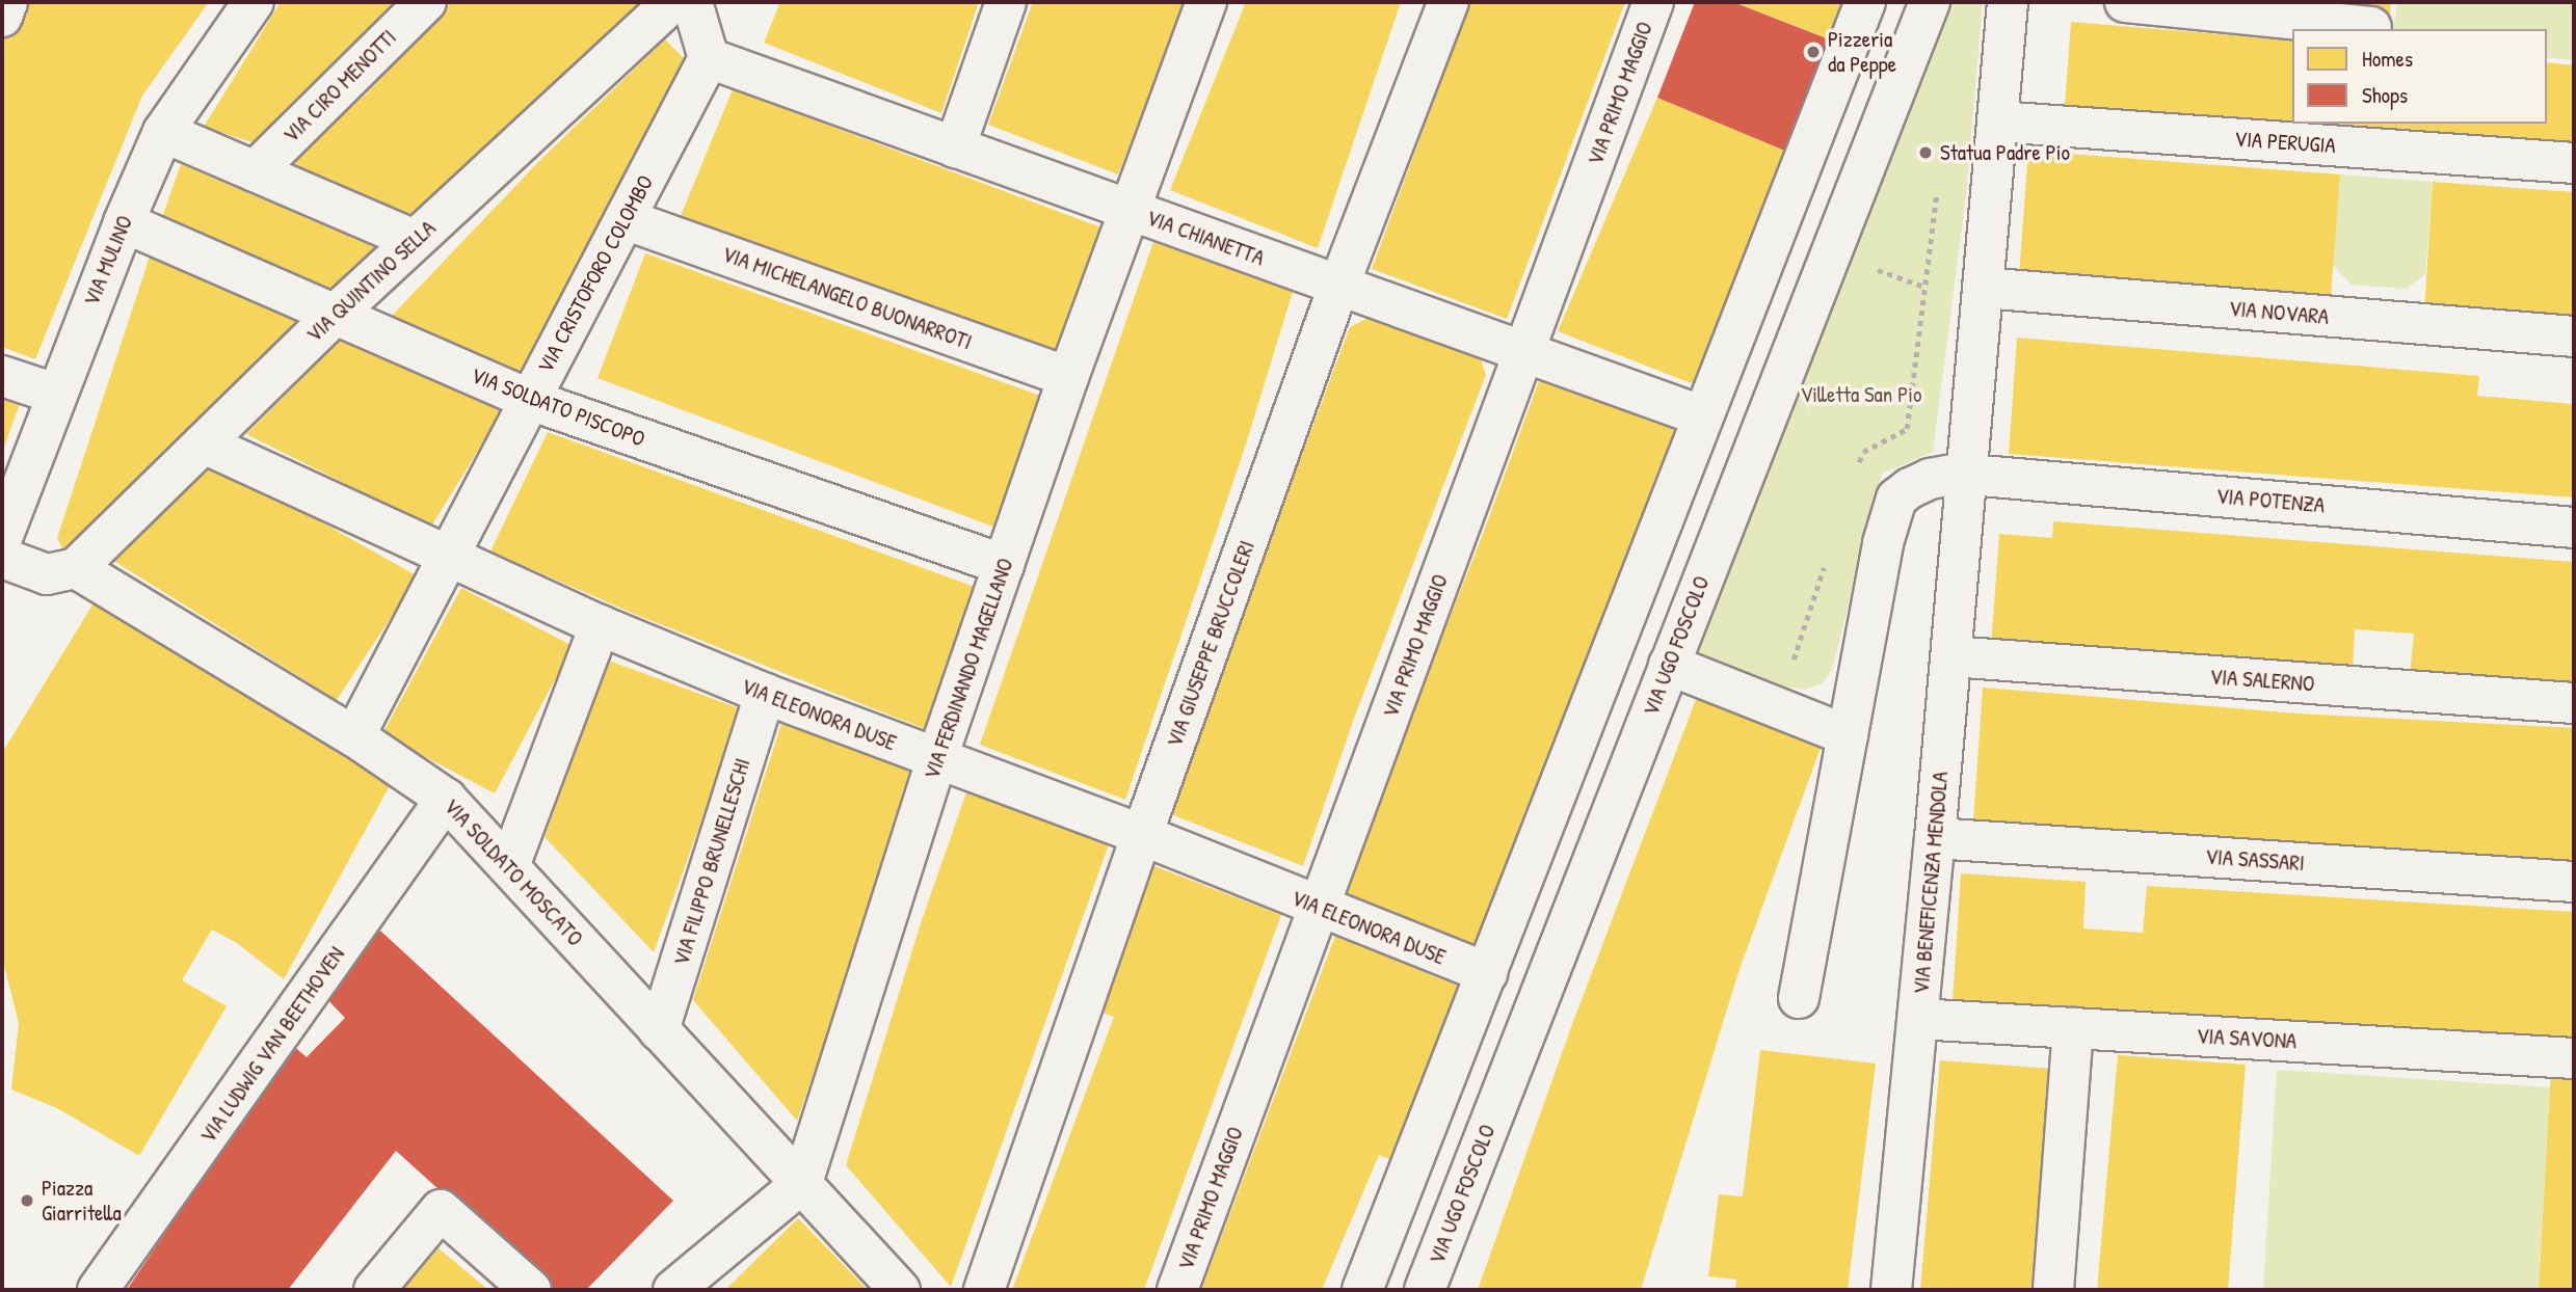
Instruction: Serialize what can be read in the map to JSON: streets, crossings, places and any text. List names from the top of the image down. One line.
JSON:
{"streets":{"street":["VIA CIRO MENOTTI","VIA PRIMO MAGGIO","VIA PERUGIA","VIA CHIANETTA","VIA MULINO","VIA CRISTOFORO COLOMBO","VIA QUINTINO SELLA","VIA MICHELANGELO BUONARROTI","VIA NOVARA","VIA SOLDATO PISCOPO","VIA POTENZA","VIA GIUSEPPE BRUCCOLERI","VIA UGO FOSCOLO","VIA FERDINANDO MAGELLANO","VIA SALERNO","VIA ELEONORA DUSE","VIA SASSARI","VIA FILIPPO BRUNELLESCHI","VIA SOLDATO MOSCATO","VIA BENEFICENZA MENDOLA","VIA SAVONA","VIA LUDWIG VAN BEETHOVEN"]},"crossings":[["VIA PRIMO MAGGIO","VIA CHIANETTA"],["VIA PRIMO MAGGIO","VIA ELEONORA DUSE"],["VIA PERUGIA","VIA BENEFICENZA MENDOLA"],["VIA CHIANETTA","VIA CRISTOFORO COLOMBO"],["VIA CHIANETTA","VIA GIUSEPPE BRUCCOLERI"],["VIA CHIANETTA","VIA FERDINANDO MAGELLANO"],["VIA MULINO","VIA SOLDATO PISCOPO"],["VIA CRISTOFORO COLOMBO","VIA MICHELANGELO BUONARROTI"],["VIA CRISTOFORO COLOMBO","VIA SOLDATO PISCOPO"],["VIA CRISTOFORO COLOMBO","VIA ELEONORA DUSE"],["VIA CRISTOFORO COLOMBO","VIA SOLDATO MOSCATO"],["VIA QUINTINO SELLA","VIA SOLDATO PISCOPO"],["VIA QUINTINO SELLA","VIA ELEONORA DUSE"],["VIA QUINTINO SELLA","VIA SOLDATO MOSCATO"],["VIA MICHELANGELO BUONARROTI","VIA FERDINANDO MAGELLANO"],["VIA NOVARA","VIA BENEFICENZA MENDOLA"],["VIA SOLDATO PISCOPO","VIA FERDINANDO MAGELLANO"],["VIA POTENZA","VIA BENEFICENZA MENDOLA"],["VIA GIUSEPPE BRUCCOLERI","VIA ELEONORA DUSE"],["VIA FERDINANDO MAGELLANO","VIA ELEONORA DUSE"],["VIA FERDINANDO MAGELLANO","VIA SOLDATO MOSCATO"],["VIA SALERNO","VIA BENEFICENZA MENDOLA"],["VIA ELEONORA DUSE","VIA FILIPPO BRUNELLESCHI"],["VIA SASSARI","VIA BENEFICENZA MENDOLA"],["VIA FILIPPO BRUNELLESCHI","VIA SOLDATO MOSCATO"],["VIA SOLDATO MOSCATO","VIA LUDWIG VAN BEETHOVEN"],["VIA BENEFICENZA MENDOLA","VIA SAVONA"]],"parks":["Villetta San Pio"],"places":["Pizzeria da Peppe","Statua Padre Pio","Piazza Giarritella"],"legend":["Homes","Shops"]}
